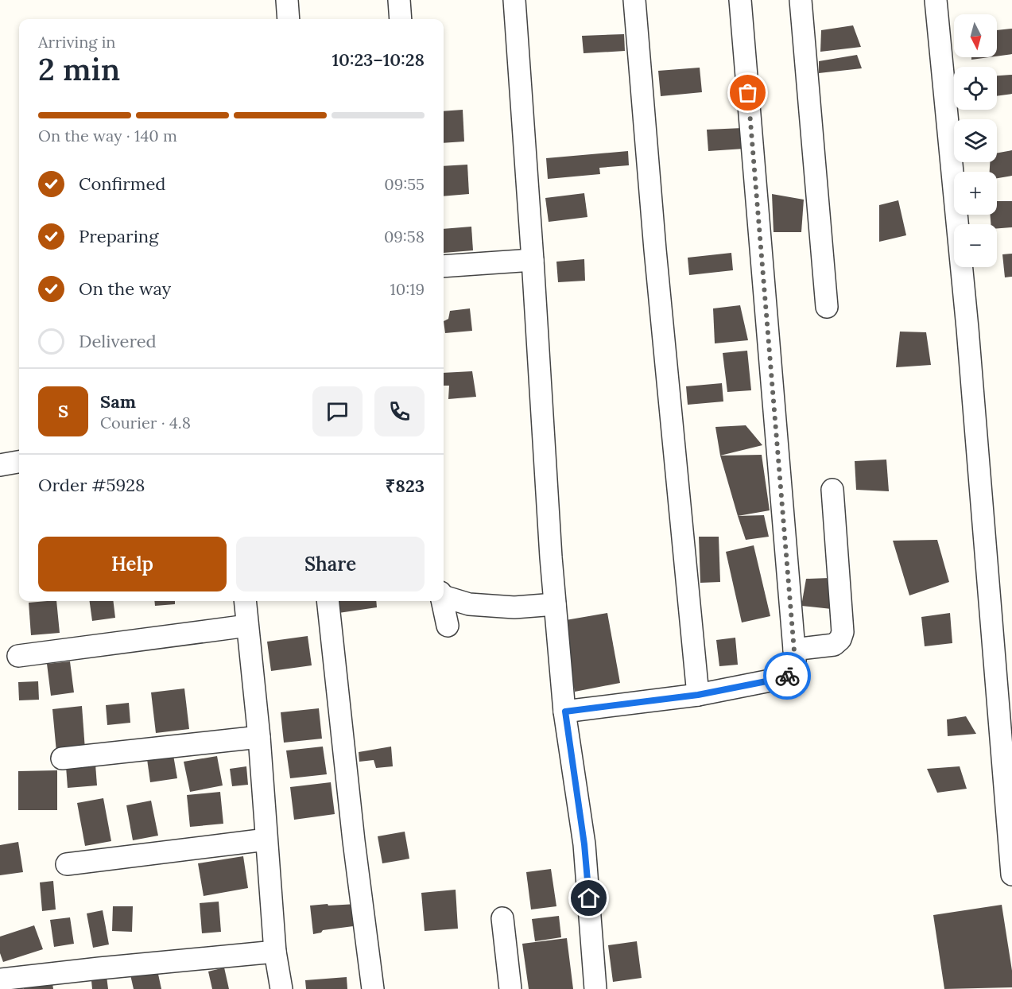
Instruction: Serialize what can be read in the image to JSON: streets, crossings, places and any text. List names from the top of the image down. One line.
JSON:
{"north":"bottom","page":{"map_buttons":["+","−"],"heading":["2 min","Arriving in","10:23–10:28"],"panel":["Sam","Courier · 4.8","Order #5928","₹823"],"bar":"On the way · 140 m","list":[["Confirmed","09:55"],["Preparing","09:58"],["On the way","10:19"],"Delivered"],"round":"S","buttons":["Help","Share"]}}
